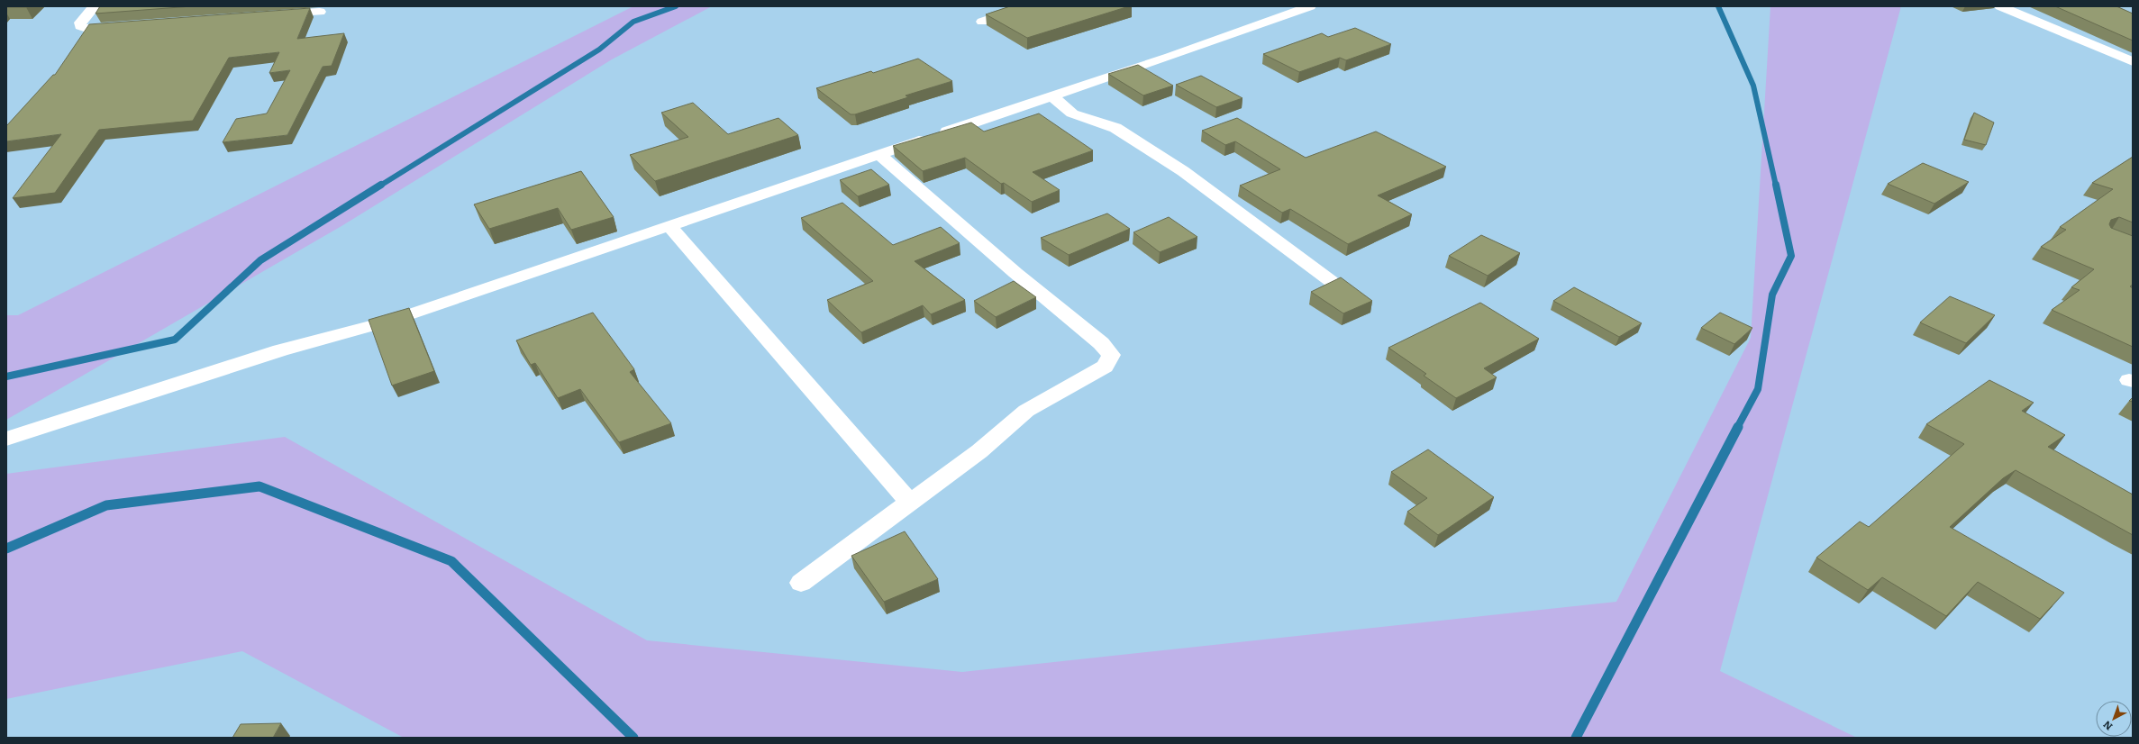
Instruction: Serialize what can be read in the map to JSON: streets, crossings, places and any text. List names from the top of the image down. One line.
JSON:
{"north":"bottom left"}
